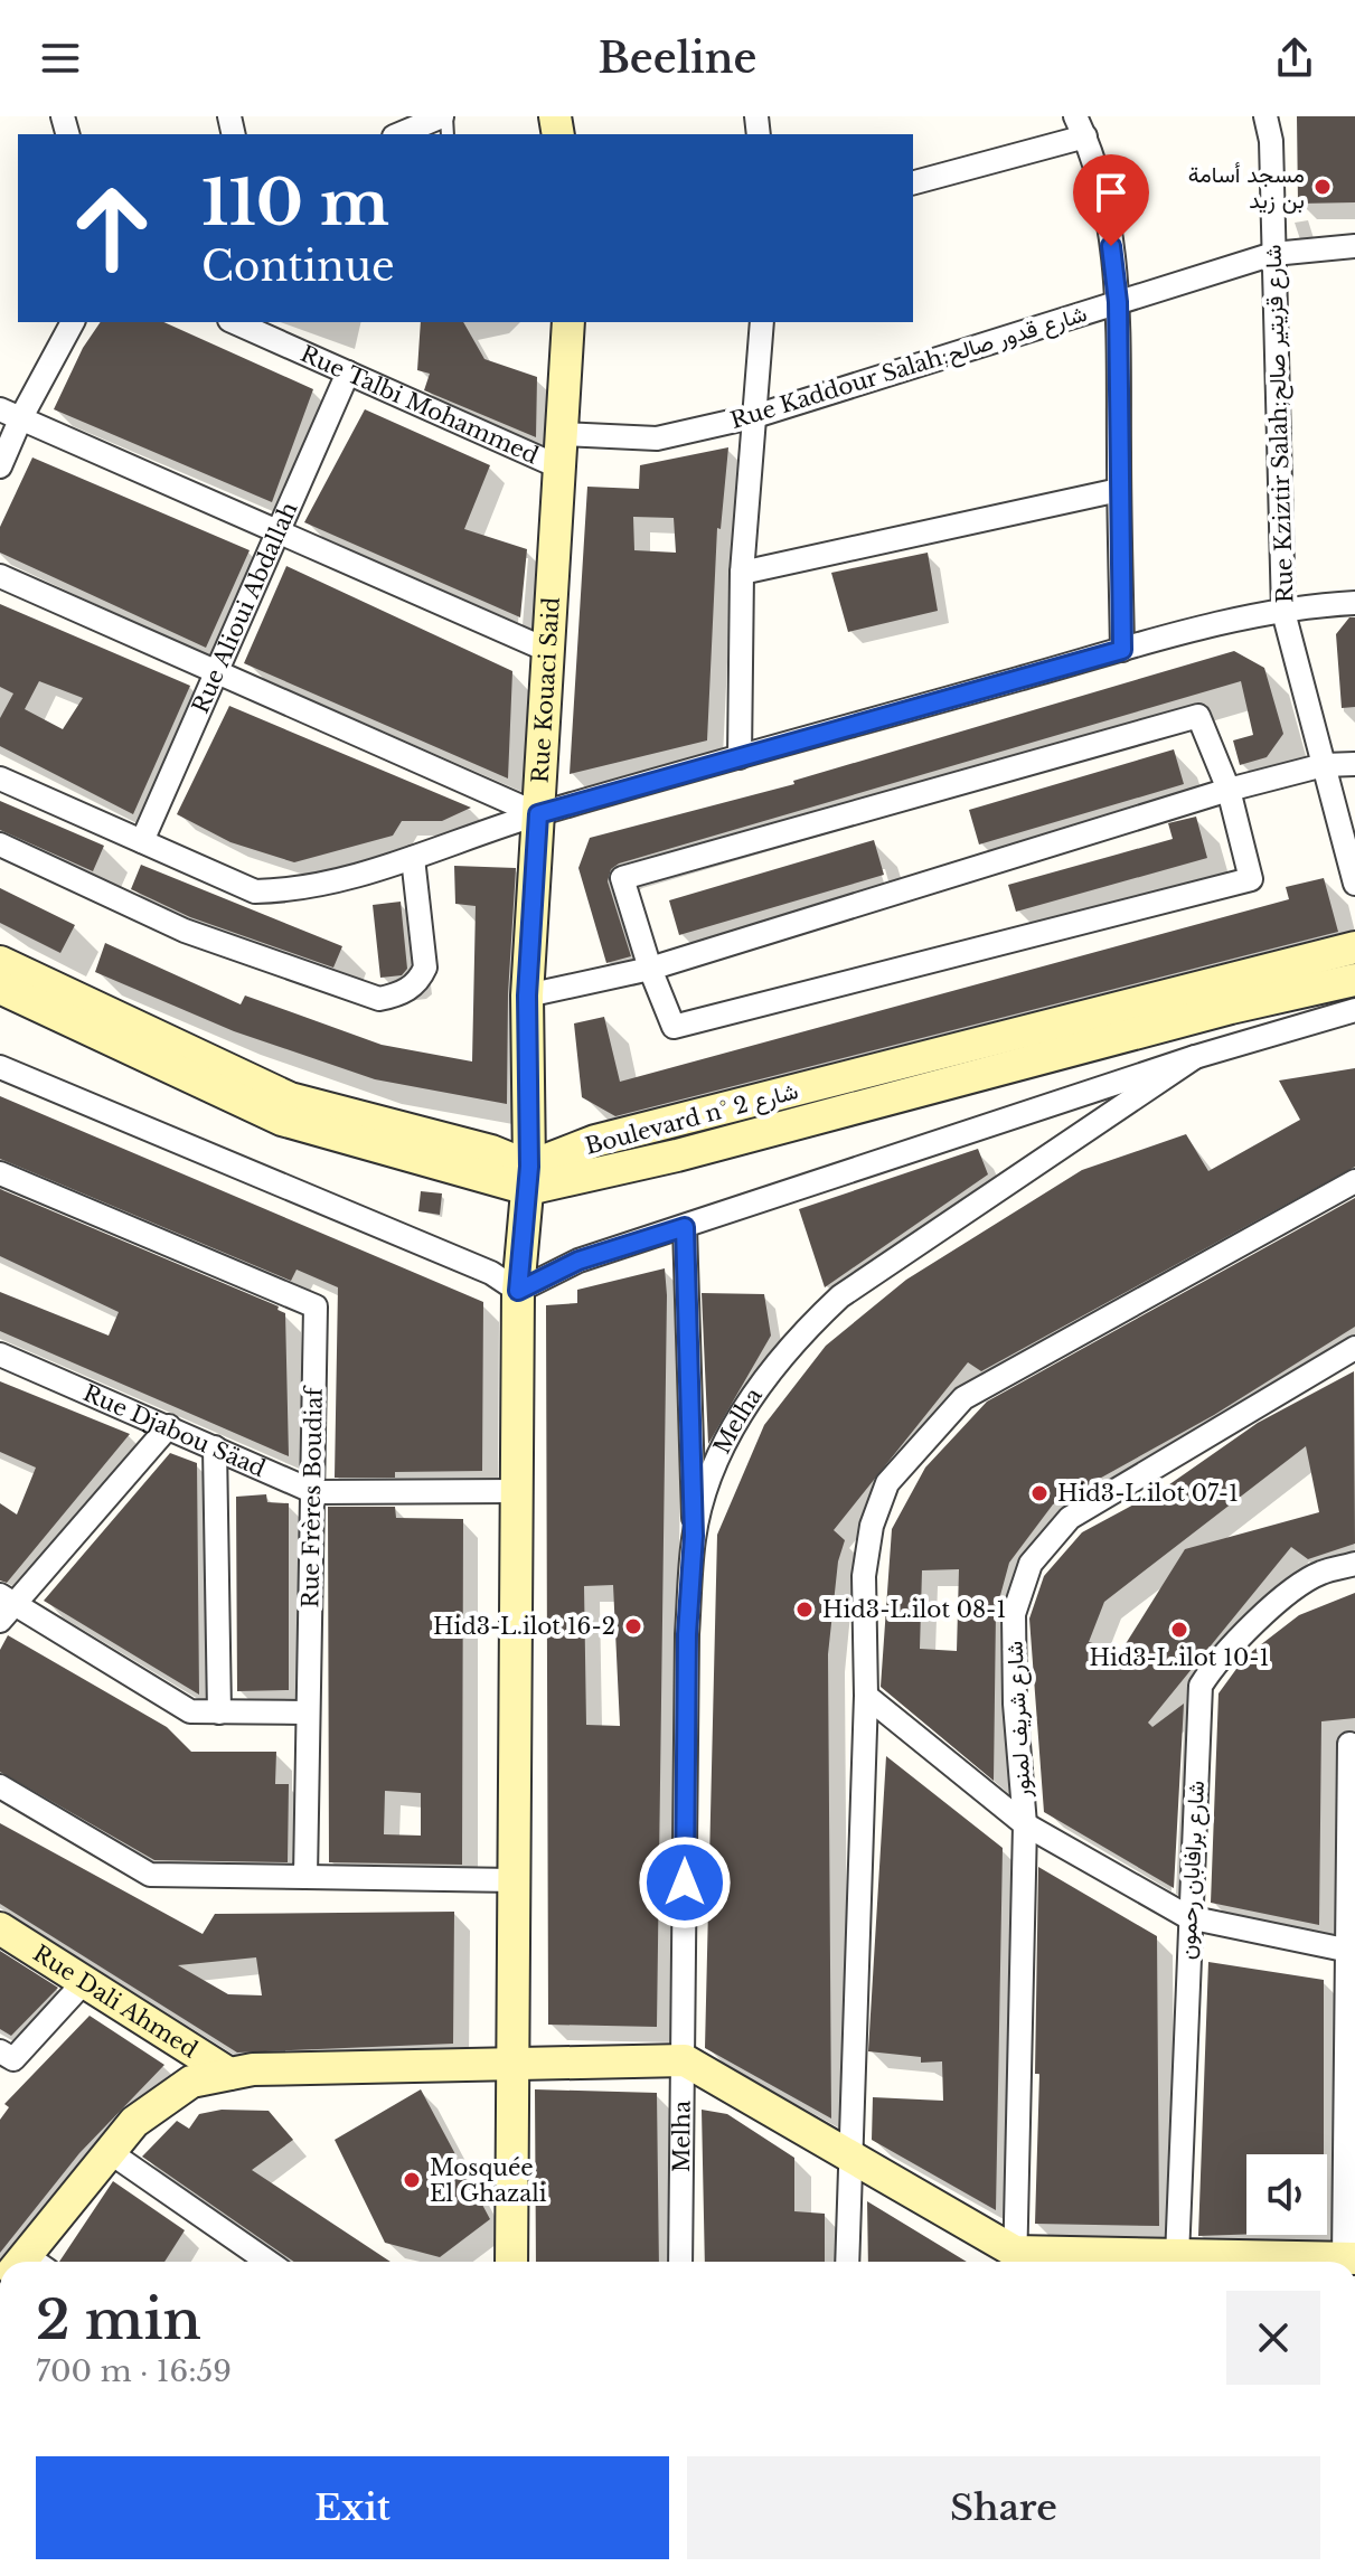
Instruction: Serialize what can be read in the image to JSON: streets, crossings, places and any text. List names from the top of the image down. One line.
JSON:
{"streets":{"street":["Rue Kaddour Salah;شارع قدور صالح","Rue Talbi Mohammed","Rue Kziztir Salah;شارع قزيتير صالح","Rue Alioui Abdallah","Rue Kouaci Said","Boulevard n° شارع 2","Melha","Rue Djabou Säad","Rue Frères Boudiaf","شارع شريف لمنور","شارع برافابان رحمون","Rue Dali Ahmed"]},"crossings":[["Rue Kaddour Salah;شارع قدور صالح","Rue Kziztir Salah;شارع قزيتير صالح"],["Rue Kaddour Salah;شارع قدور صالح","Rue Kouaci Said"],["Rue Talbi Mohammed","Rue Alioui Abdallah"],["Rue Talbi Mohammed","Rue Kouaci Said"],["Rue Kouaci Said","Boulevard n° شارع 2"],["Rue Kouaci Said","Rue Djabou Säad"],["Rue Djabou Säad","Rue Frères Boudiaf"]],"places":["مسجد أسامة بن زيد","Hid3-L.ilot 07-1","Hid3-L.ilot 08-1","Hid3-L.ilot 16-2","Hid3-L.ilot 10-1","Mosquée El Ghazali"],"page":{"header":"Beeline","turn":["110 m","Continue"],"heading":["2 min","700 m · 16:59"],"buttons":["Exit","Share"]}}
